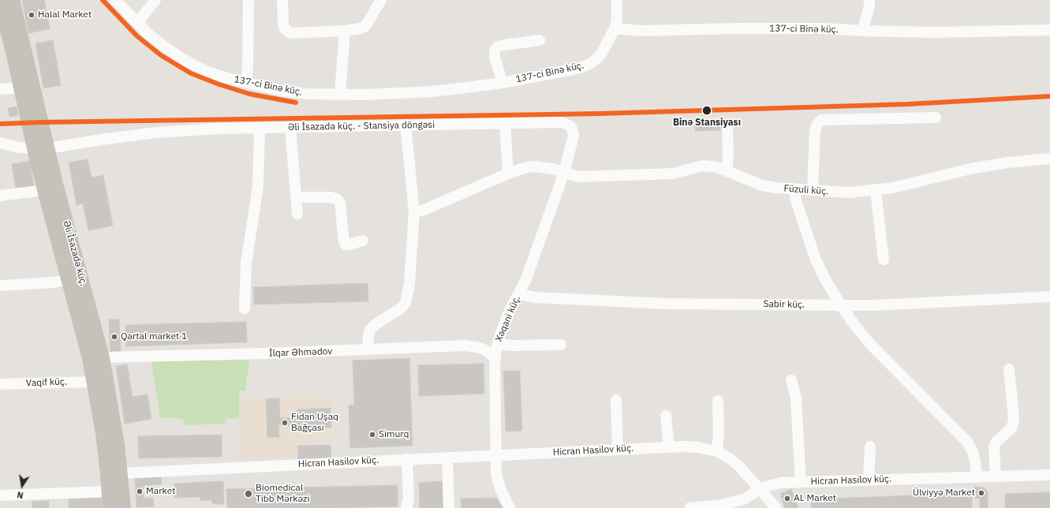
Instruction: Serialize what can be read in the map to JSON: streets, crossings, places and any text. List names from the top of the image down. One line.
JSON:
{"streets":{"main road":["Əli İsazadə küç."],"street":["137-ci Binə küç.","Əli İsazadə küç. - Stansiya döngəsi","Füzuli küç.","Sabir küç.","Xəqani küç.","İlqar Əhmədov","Vaqif küç.","Hicran Hasilov küç."]},"crossings":[["Əli İsazadə küç. - Stansiya döngəsi","Füzuli küç."],["Əli İsazadə küç. - Stansiya döngəsi","Əli İsazadə küç."],["Əli İsazadə küç. - Stansiya döngəsi","Xəqani küç."],["Füzuli küç.","Xəqani küç."],["Əli İsazadə küç.","İlqar Əhmədov"],["Əli İsazadə küç.","Vaqif küç."],["Əli İsazadə küç.","Hicran Hasilov küç."],["Sabir küç.","Xəqani küç."],["Xəqani küç.","İlqar Əhmədov"],["Xəqani küç.","Hicran Hasilov küç."]],"places":["Halal Market","Binǝ Stansiyası","Qartal market 1","Fidan Uşaq Bağçası","Simurq","Market","Ülviyyə Market","Biomedical Tibb Mərkəzi","AL Market"],"north":"bottom"}
